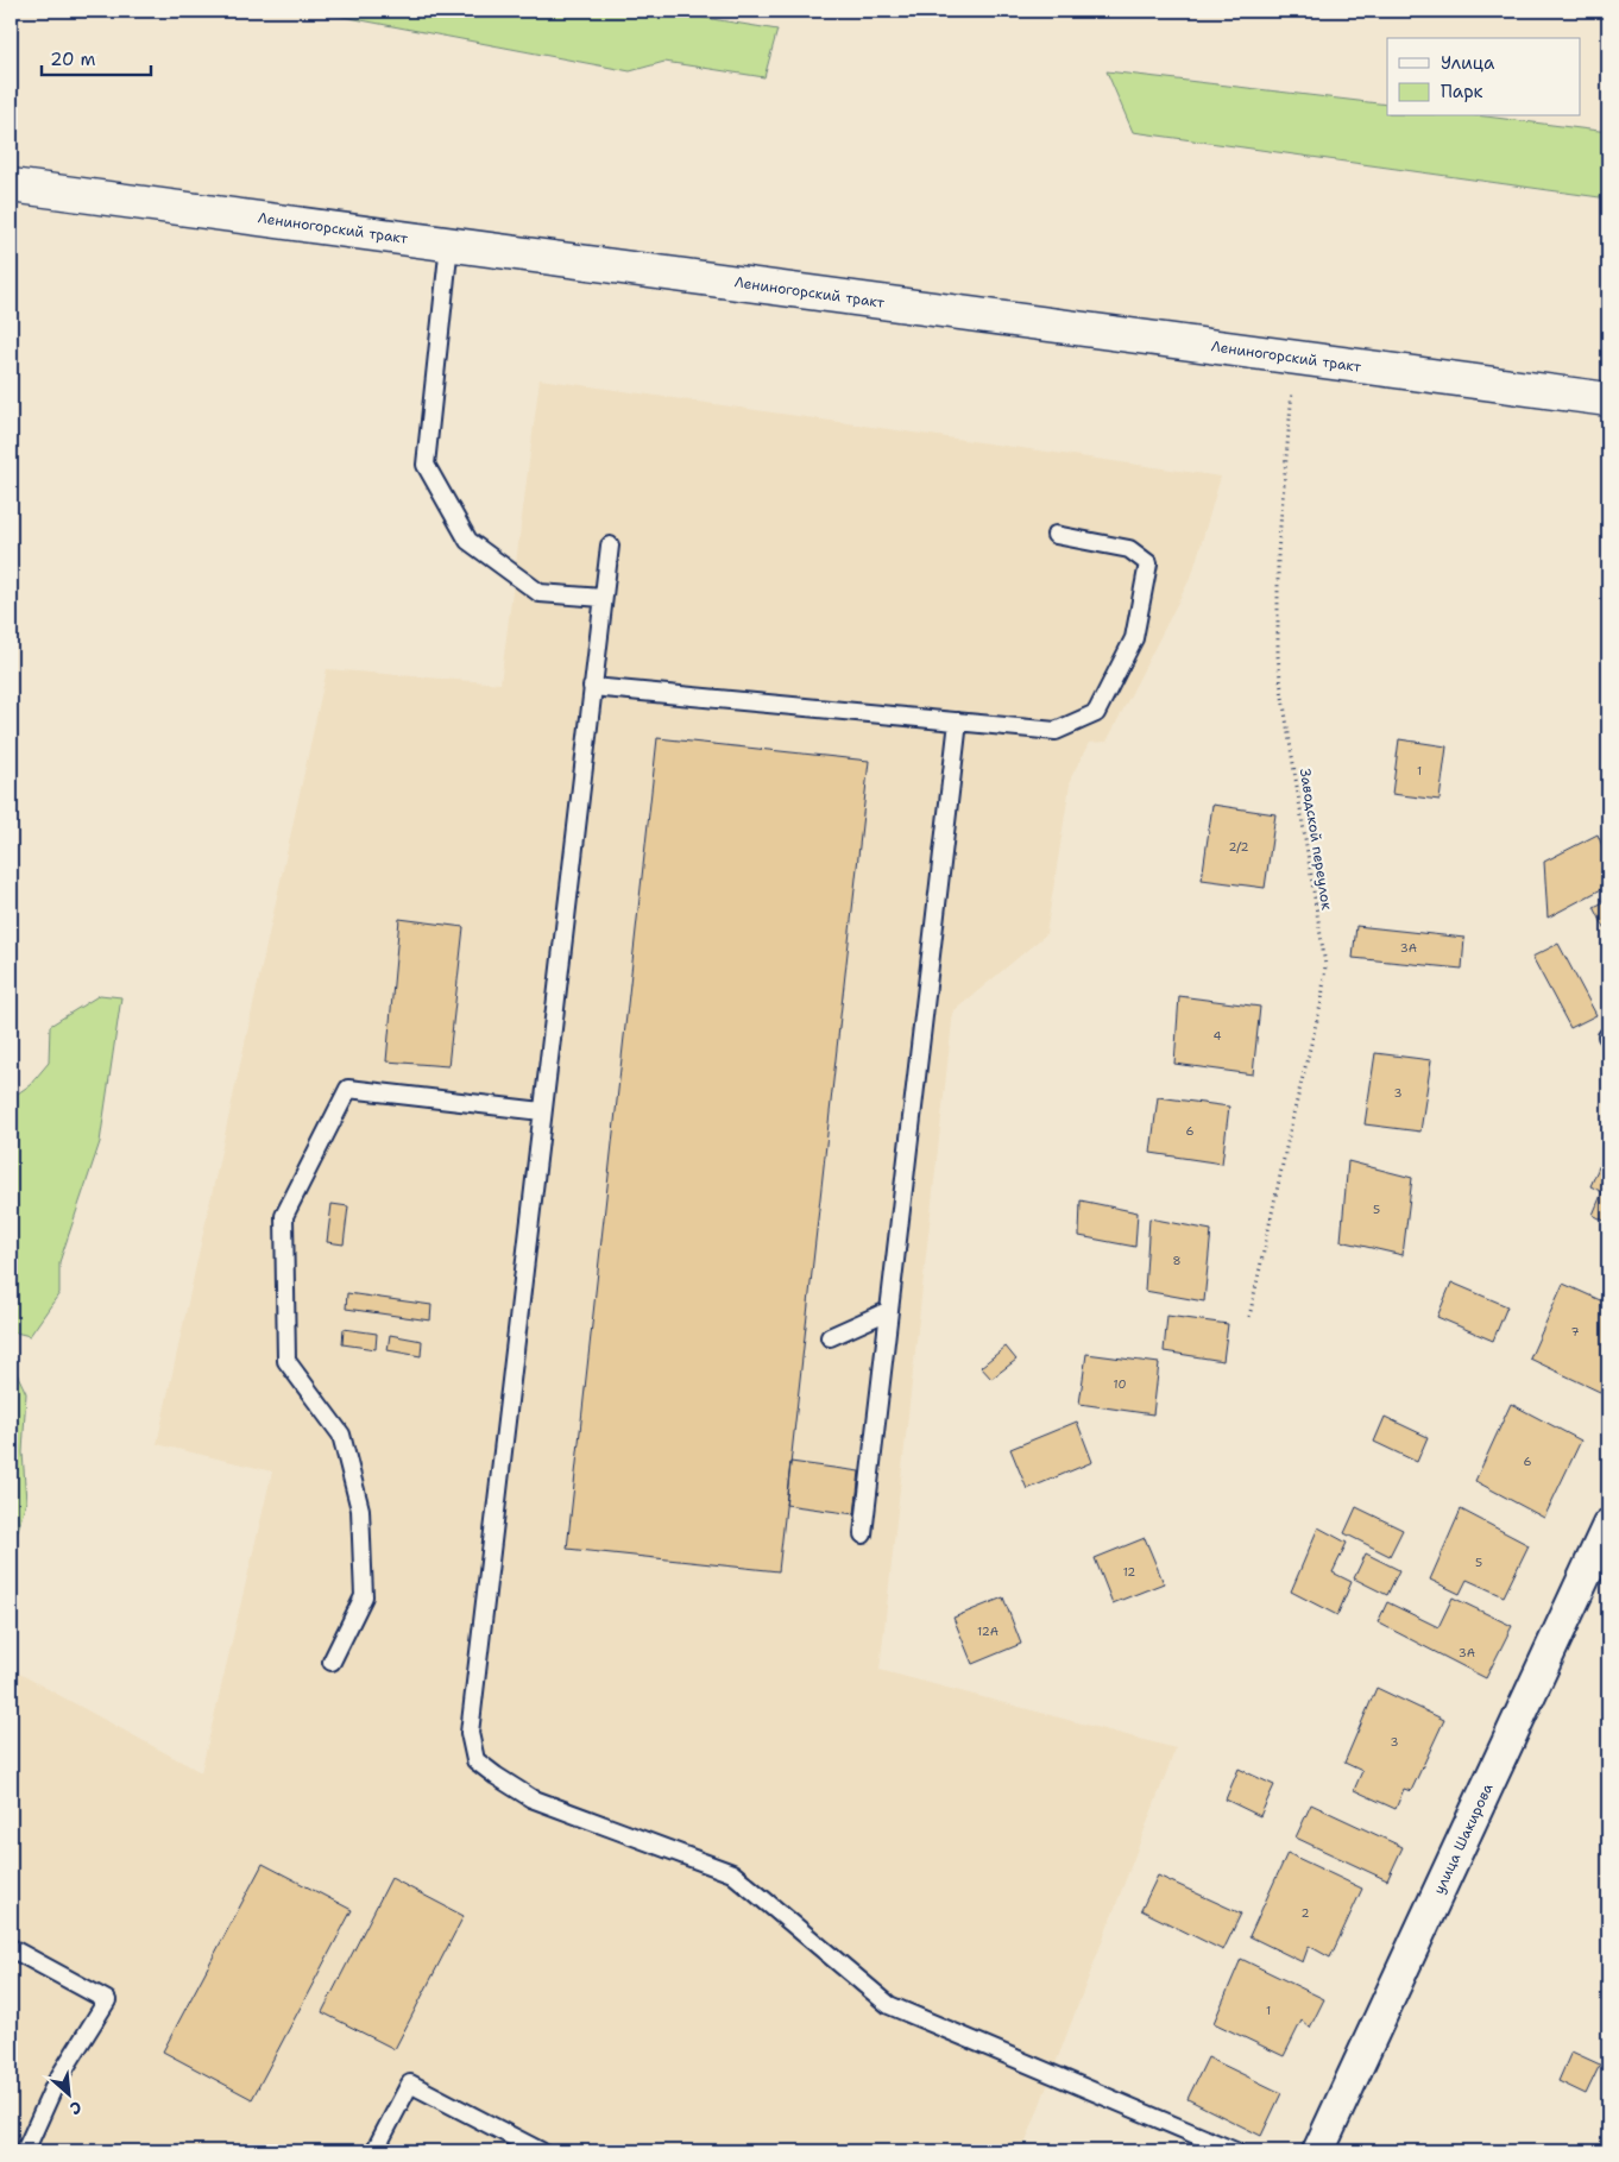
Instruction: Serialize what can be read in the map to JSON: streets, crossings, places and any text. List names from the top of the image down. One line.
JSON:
{"streets":{"main road":["Лениногорский тракт"],"street":["улица Шакирова"],"path":["Заводской переулок"]},"crossings":[["Лениногорский тракт","Заводской переулок"]],"house_numbers":["1","2/2","3А","4","3","6","5","8","7","10","6","5","12","12А","3А","3","2","1"],"legend":["Улица","Парк"],"scale_bar":"20 m","north":"bottom right"}
